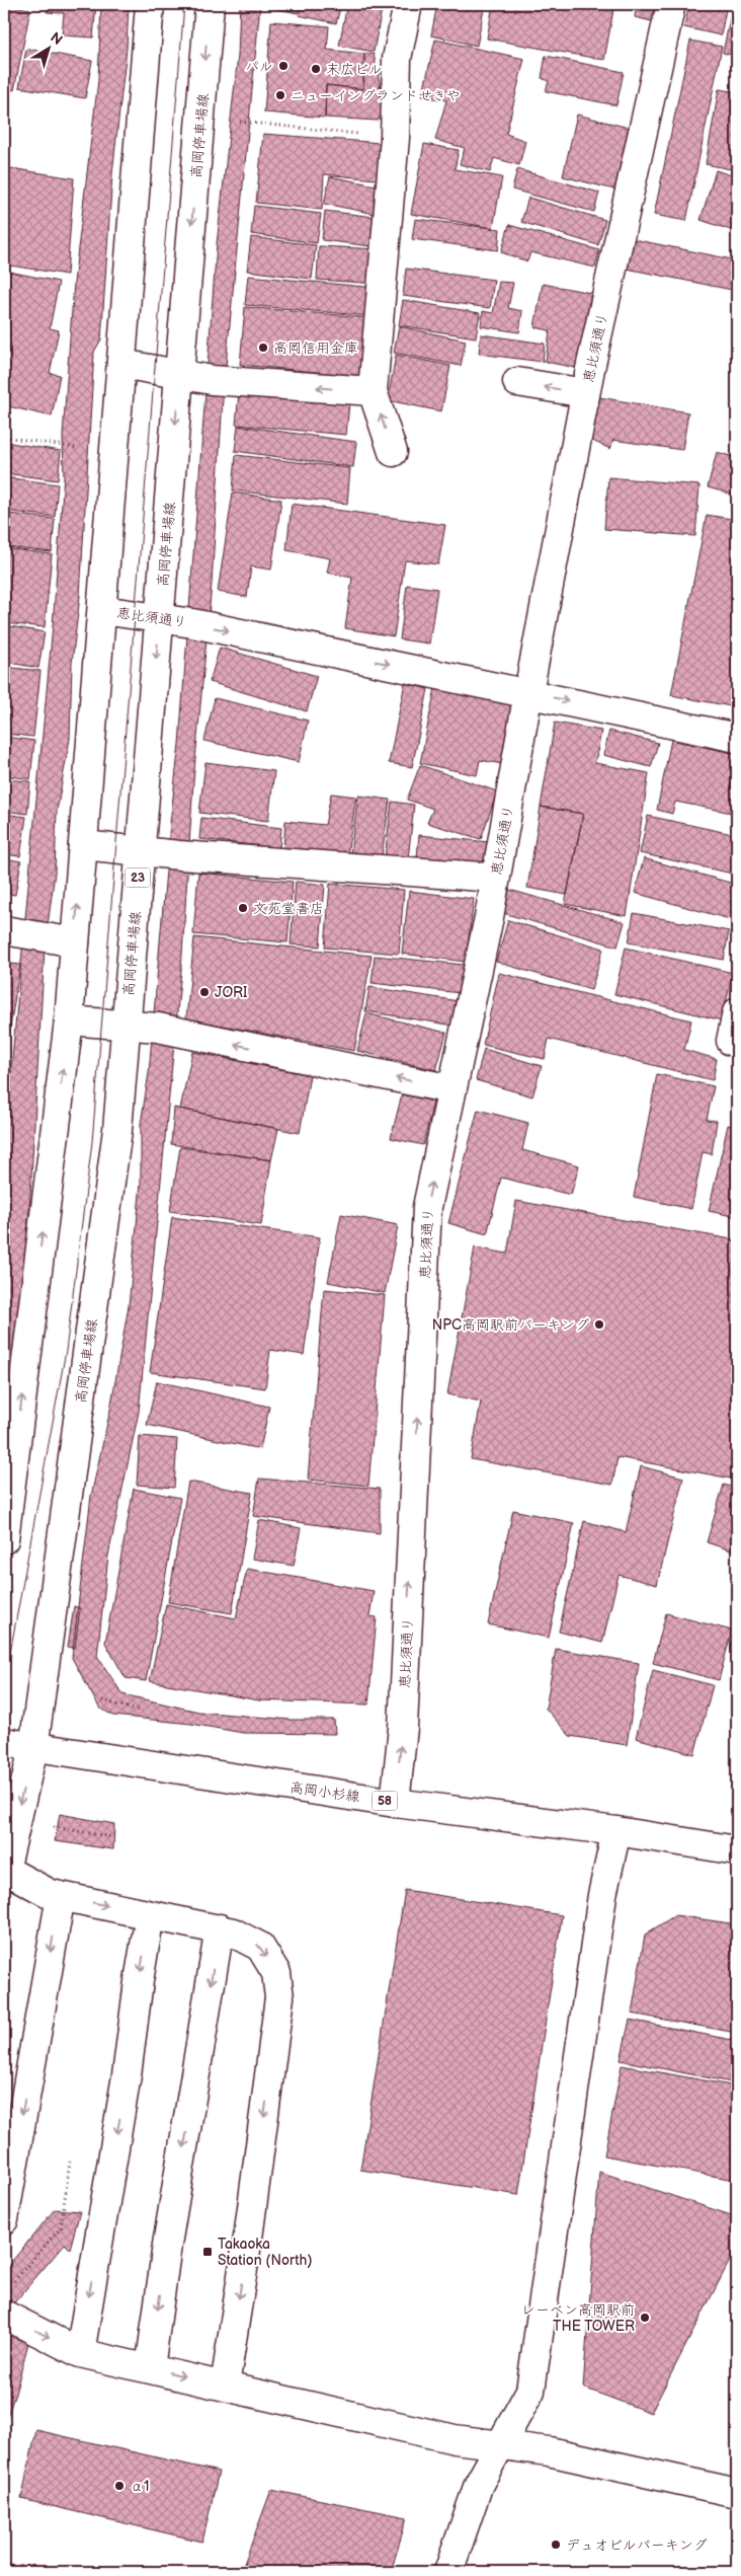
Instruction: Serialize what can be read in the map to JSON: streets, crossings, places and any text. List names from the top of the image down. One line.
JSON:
{"streets":{"street":["高岡停車場線","恵比須通り","23","高岡小杉線","58"]},"crossings":[["高岡停車場線","恵比須通り"],["高岡停車場線","高岡小杉線"],["恵比須通り","高岡小杉線"]],"places":{"other":["パル","末広ビル","ニューイングランドせきや","高岡信用金庫","文苑堂書店","JORI","NPC高岡駅前パーキング","レーベン高岡駅前 THE TOWER","α1","デュオビルパーキング"],"transit":["Takaoka Station (North)"]},"north":"top right"}
